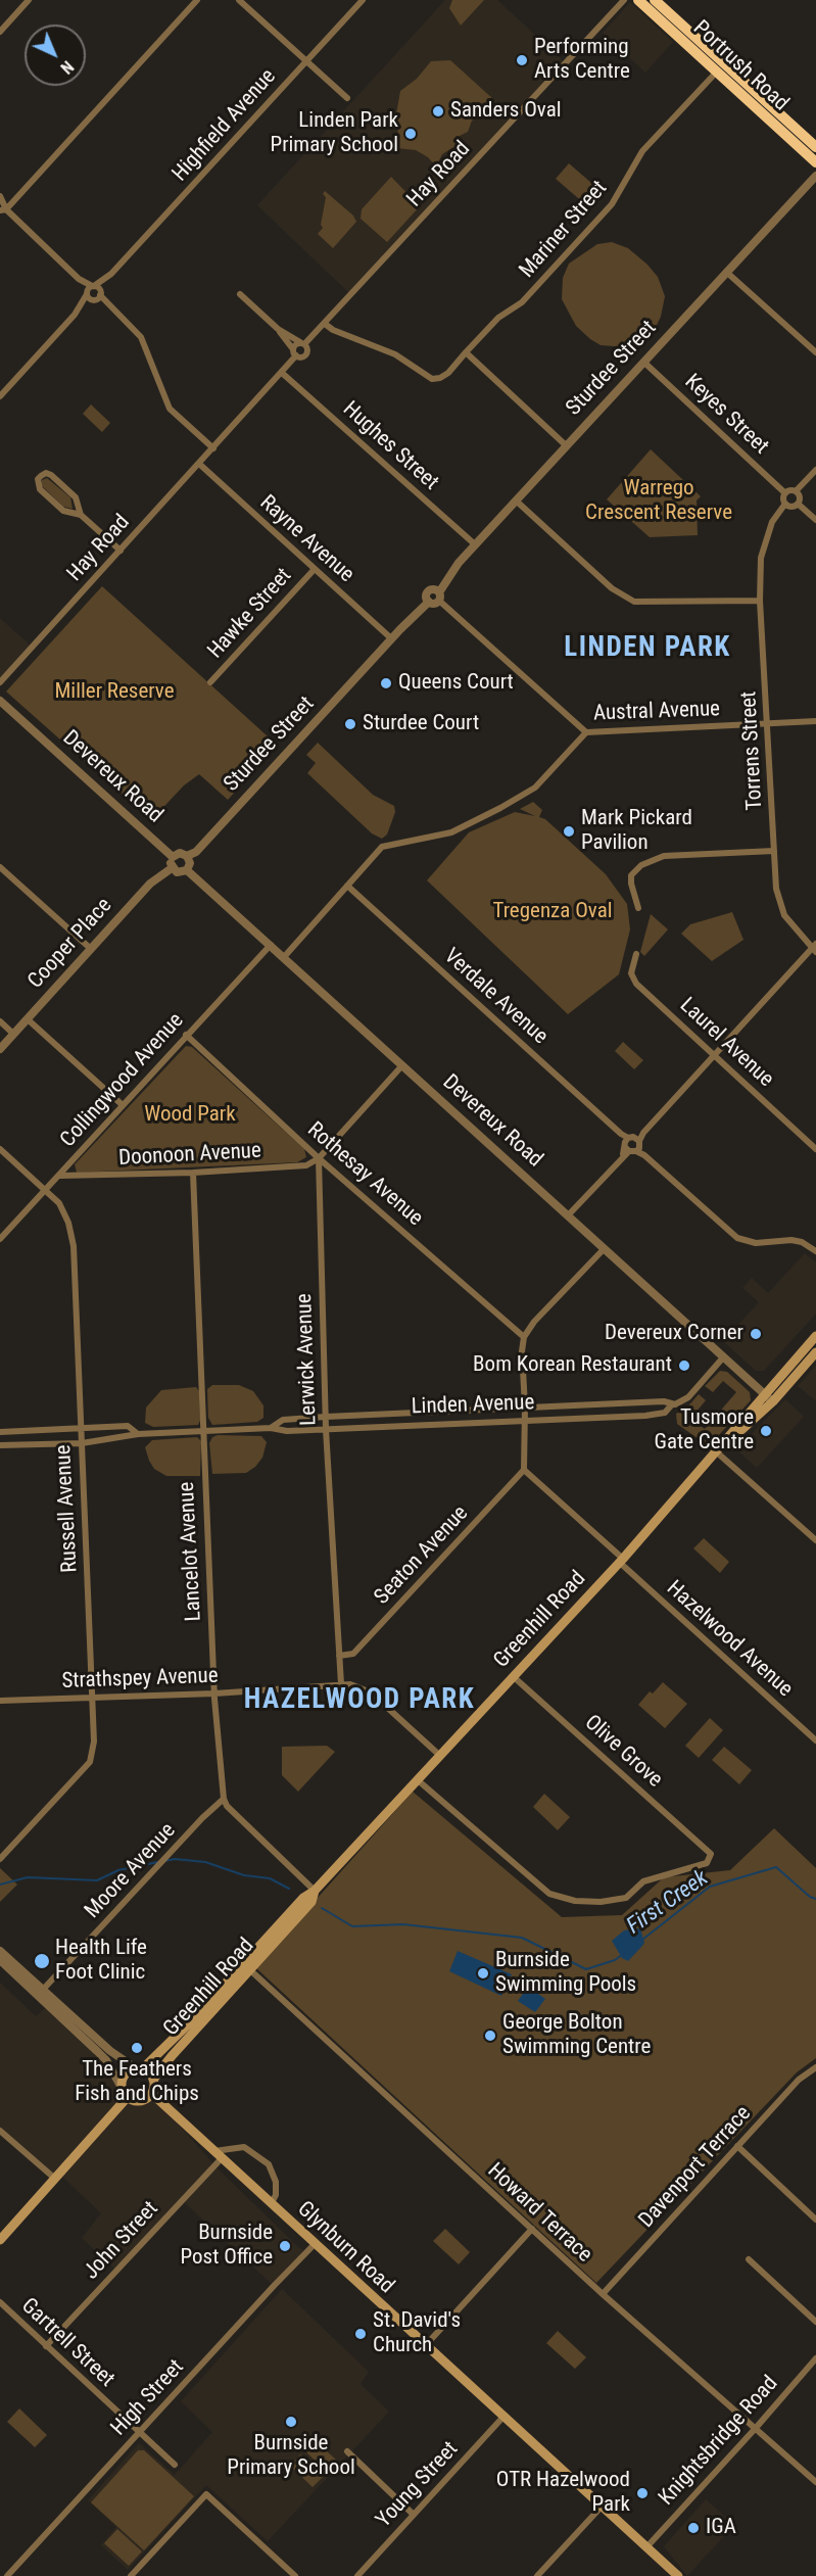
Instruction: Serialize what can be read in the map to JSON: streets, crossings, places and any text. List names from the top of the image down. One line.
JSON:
{"streets":{"highway":["Portrush Road"],"main road":["Greenhill Road","Glynburn Road"],"street":["Highfield Avenue","Hay Road","Mariner Street","Sturdee Street","Keyes Street","Hughes Street","Rayne Avenue","Hawke Street","Austral Avenue","Torrens Street","Devereux Road","Cooper Place","Verdale Avenue","Laurel Avenue","Collingwood Avenue","Doonoon Avenue","Rothesay Avenue","Lerwick Avenue","Linden Avenue","Russell Avenue","Lancelot Avenue","Seaton Avenue","Hazelwood Avenue","Strathspey Avenue","Olive Grove","Moore Avenue","Davenport Terrace","Howard Terrace","John Street","Gartrell Street","High Street","Knightsbridge Road","Young Street"]},"crossings":[["Portrush Road","Mariner Street"],["Hay Road","Mariner Street"],["Hay Road","Hughes Street"],["Hay Road","Rayne Avenue"],["Sturdee Street","Keyes Street"],["Sturdee Street","Hughes Street"],["Sturdee Street","Rayne Avenue"],["Sturdee Street","Austral Avenue"],["Sturdee Street","Devereux Road"],["Sturdee Street","Cooper Place"],["Keyes Street","Torrens Street"],["Rayne Avenue","Hawke Street"],["Austral Avenue","Torrens Street"],["Devereux Road","Cooper Place"],["Devereux Road","Collingwood Avenue"],["Devereux Road","Linden Avenue"],["Devereux Road","Greenhill Road"],["Collingwood Avenue","Doonoon Avenue"],["Collingwood Avenue","Rothesay Avenue"],["Collingwood Avenue","Russell Avenue"],["Doonoon Avenue","Rothesay Avenue"],["Doonoon Avenue","Lerwick Avenue"],["Doonoon Avenue","Lancelot Avenue"],["Rothesay Avenue","Lerwick Avenue"],["Lerwick Avenue","Linden Avenue"],["Lerwick Avenue","Seaton Avenue"],["Lerwick Avenue","Strathspey Avenue"],["Linden Avenue","Russell Avenue"],["Linden Avenue","Lancelot Avenue"],["Russell Avenue","Strathspey Avenue"],["Lancelot Avenue","Strathspey Avenue"],["Lancelot Avenue","Moore Avenue"],["Seaton Avenue","Hazelwood Avenue"],["Greenhill Road","Hazelwood Avenue"],["Greenhill Road","Strathspey Avenue"],["Greenhill Road","Olive Grove"],["Greenhill Road","Howard Terrace"],["Greenhill Road","Glynburn Road"],["Davenport Terrace","Howard Terrace"],["Howard Terrace","Knightsbridge Road"],["John Street","Glynburn Road"],["John Street","Gartrell Street"],["Glynburn Road","High Street"],["Glynburn Road","Knightsbridge Road"],["Glynburn Road","Young Street"],["Gartrell Street","High Street"]],"districts":["LINDEN PARK","HAZELWOOD PARK"],"water":["First Creek"],"parks":["Warrego Crescent Reserve","Miller Reserve","Tregenza Oval","Wood Park"],"places":["Performing Arts Centre","Sanders Oval","Linden Park Primary School","Queens Court","Sturdee Court","Mark Pickard Pavilion","Devereux Corner","Bom Korean Restaurant","Tusmore Gate Centre","Health Life Foot Clinic","Burnside Swimming Pools","George Bolton Swimming Centre","The Feathers Fish and Chips","Burnside Post Office","St. David's Church","Burnside Primary School","OTR Hazelwood Park","IGA"],"north":"bottom right"}
